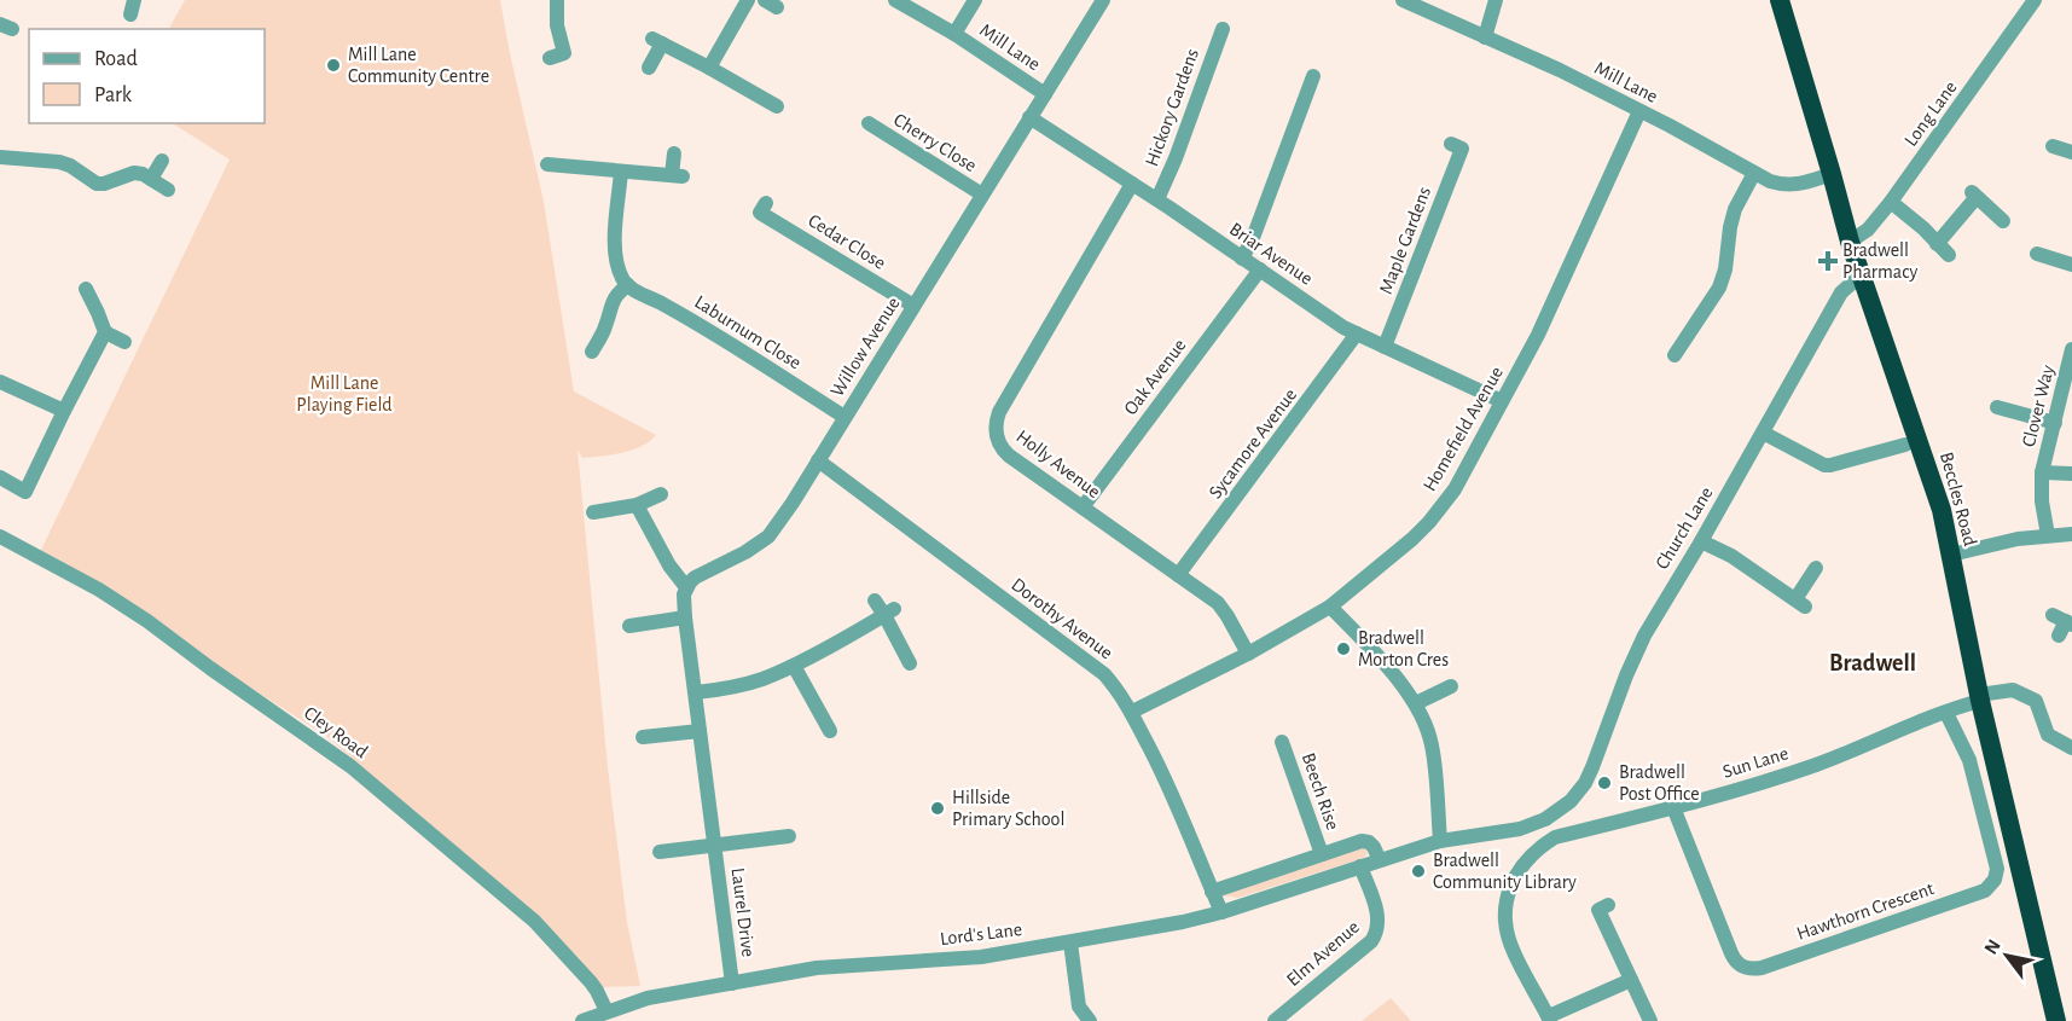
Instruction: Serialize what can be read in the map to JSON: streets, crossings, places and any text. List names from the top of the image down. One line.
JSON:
{"streets":{"highway":["Beccles Road"],"street":["Mill Lane","Hickory Gardens","Long Lane","Cherry Close","Maple Gardens","Cedar Close","Briar Avenue","Laburnum Close","Willow Avenue","Oak Avenue","Clover Way","Homefield Avenue","Sycamore Avenue","Holly Avenue","Church Lane","Dorothy Avenue","Cley Road","Sun Lane","Beech Rise","Hawthorn Crescent","Laurel Drive","Lord's Lane","Elm Avenue"]},"crossings":[["Mill Lane","Willow Avenue"],["Mill Lane","Homefield Avenue"],["Mill Lane","Beccles Road"],["Hickory Gardens","Briar Avenue"],["Long Lane","Beccles Road"],["Cherry Close","Willow Avenue"],["Maple Gardens","Briar Avenue"],["Cedar Close","Willow Avenue"],["Briar Avenue","Willow Avenue"],["Briar Avenue","Oak Avenue"],["Briar Avenue","Homefield Avenue"],["Briar Avenue","Sycamore Avenue"],["Briar Avenue","Holly Avenue"],["Laburnum Close","Willow Avenue"],["Willow Avenue","Dorothy Avenue"],["Willow Avenue","Laurel Drive"],["Oak Avenue","Holly Avenue"],["Homefield Avenue","Holly Avenue"],["Homefield Avenue","Dorothy Avenue"],["Sycamore Avenue","Holly Avenue"],["Beccles Road","Church Lane"],["Beccles Road","Sun Lane"],["Church Lane","Lord's Lane"],["Dorothy Avenue","Lord's Lane"],["Cley Road","Lord's Lane"],["Sun Lane","Hawthorn Crescent"],["Laurel Drive","Lord's Lane"],["Lord's Lane","Elm Avenue"]],"districts":["Bradwell"],"parks":["Mill Lane Playing Field"],"places":{"other":["Mill Lane Community Centre","Bradwell Morton Cres","Bradwell Post Office","Hillside Primary School","Bradwell Community Library"],"health":["Bradwell Pharmacy"]},"legend":["Road","Park"],"north":"top left"}
